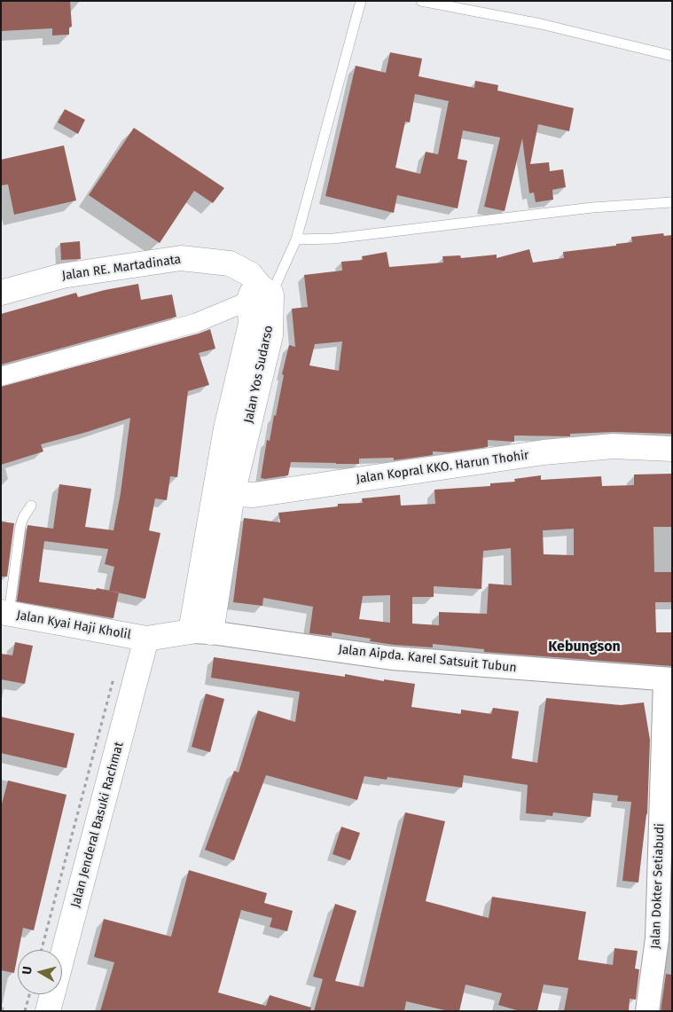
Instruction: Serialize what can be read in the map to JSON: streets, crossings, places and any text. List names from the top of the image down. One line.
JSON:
{"streets":{"main road":["Jalan RE. Martadinata","Jalan Yos Sudarso","Jalan Kopral KKO. Harun Thohir","Jalan Kyai Haji Kholil","Jalan Jenderal Basuki Rachmat"],"street":["Jalan Aipda. Karel Satsuit Tubun","Jalan Dokter Setiabudi"]},"crossings":[["Jalan RE. Martadinata","Jalan Yos Sudarso"],["Jalan Yos Sudarso","Jalan Kopral KKO. Harun Thohir"],["Jalan Yos Sudarso","Jalan Kyai Haji Kholil"],["Jalan Yos Sudarso","Jalan Aipda. Karel Satsuit Tubun"],["Jalan Kyai Haji Kholil","Jalan Aipda. Karel Satsuit Tubun"],["Jalan Kyai Haji Kholil","Jalan Jenderal Basuki Rachmat"],["Jalan Aipda. Karel Satsuit Tubun","Jalan Dokter Setiabudi"]],"districts":["Kebungson"],"north":"left"}
